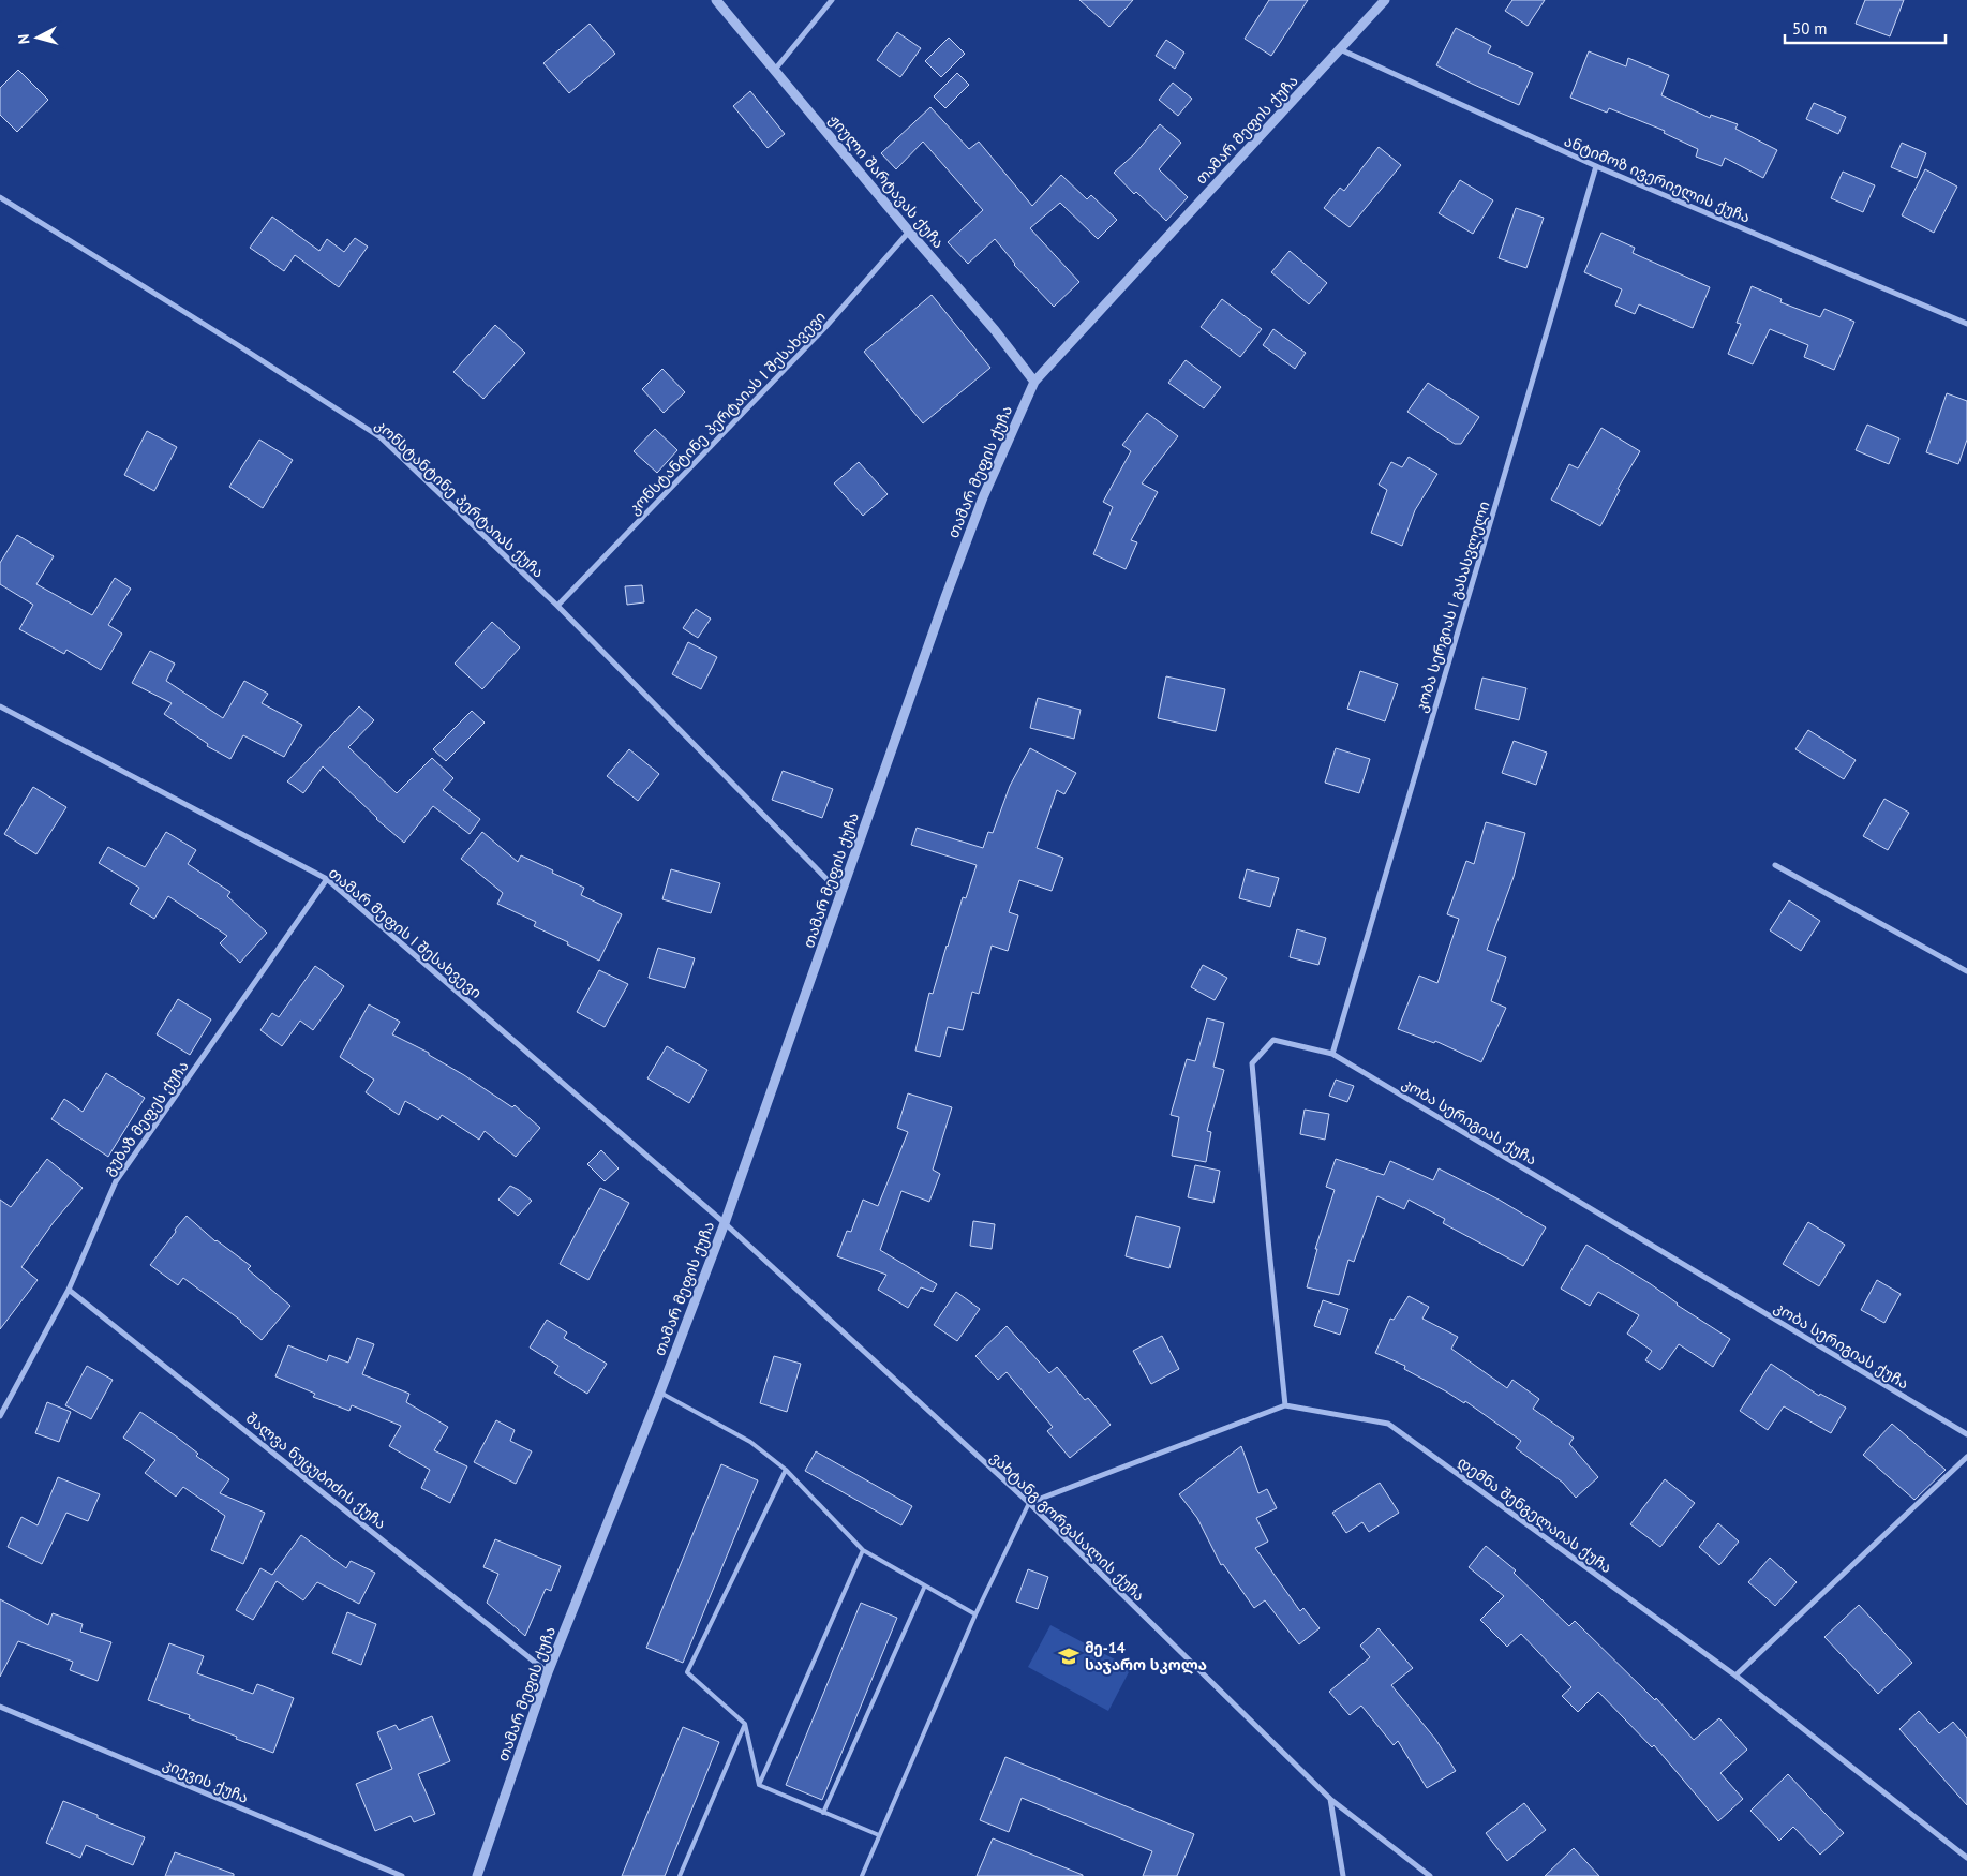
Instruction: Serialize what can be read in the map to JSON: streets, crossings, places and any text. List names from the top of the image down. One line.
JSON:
{"streets":{"street":["თამარ მეფის ქუჩა","ანტიმოზ ივერიელის ქუჩა","ჟიული შარტავას ქუჩა","კონსტანტინე პერტაიას I შესახვევი","კონსტანტინე პერტაიას ქუჩა","კობა სერგიას I გასასვლელი","თამარ მეფის I შესახვევი","გუბაზ მეფეს ქუჩა","კობა სერიგიას ქუჩა","შალვა ნუცუბიძის ქუჩა","დემნა შენგელაიას ქუჩა","ვახტანგ გორგასალის ქუჩა","კიევის ქუჩა"]},"crossings":[["თამარ მეფის ქუჩა","ანტიმოზ ივერიელის ქუჩა"],["თამარ მეფის ქუჩა","ჟიული შარტავას ქუჩა"],["თამარ მეფის ქუჩა","კონსტანტინე პერტაიას ქუჩა"],["თამარ მეფის ქუჩა","თამარ მეფის I შესახვევი"],["თამარ მეფის ქუჩა","შალვა ნუცუბიძის ქუჩა"],["თამარ მეფის ქუჩა","ვახტანგ გორგასალის ქუჩა"],["ანტიმოზ ივერიელის ქუჩა","კობა სერგიას I გასასვლელი"],["ჟიული შარტავას ქუჩა","კონსტანტინე პერტაიას I შესახვევი"],["კონსტანტინე პერტაიას I შესახვევი","კონსტანტინე პერტაიას ქუჩა"],["კობა სერგიას I გასასვლელი","კობა სერიგიას ქუჩა"],["თამარ მეფის I შესახვევი","გუბაზ მეფეს ქუჩა"],["თამარ მეფის I შესახვევი","ვახტანგ გორგასალის ქუჩა"],["გუბაზ მეფეს ქუჩა","შალვა ნუცუბიძის ქუჩა"],["კობა სერიგიას ქუჩა","დემნა შენგელაიას ქუჩა"]],"places":{"school or university":["მე-14 საჯარო სკოლა"]},"scale_bar":"50 m","north":"left"}
